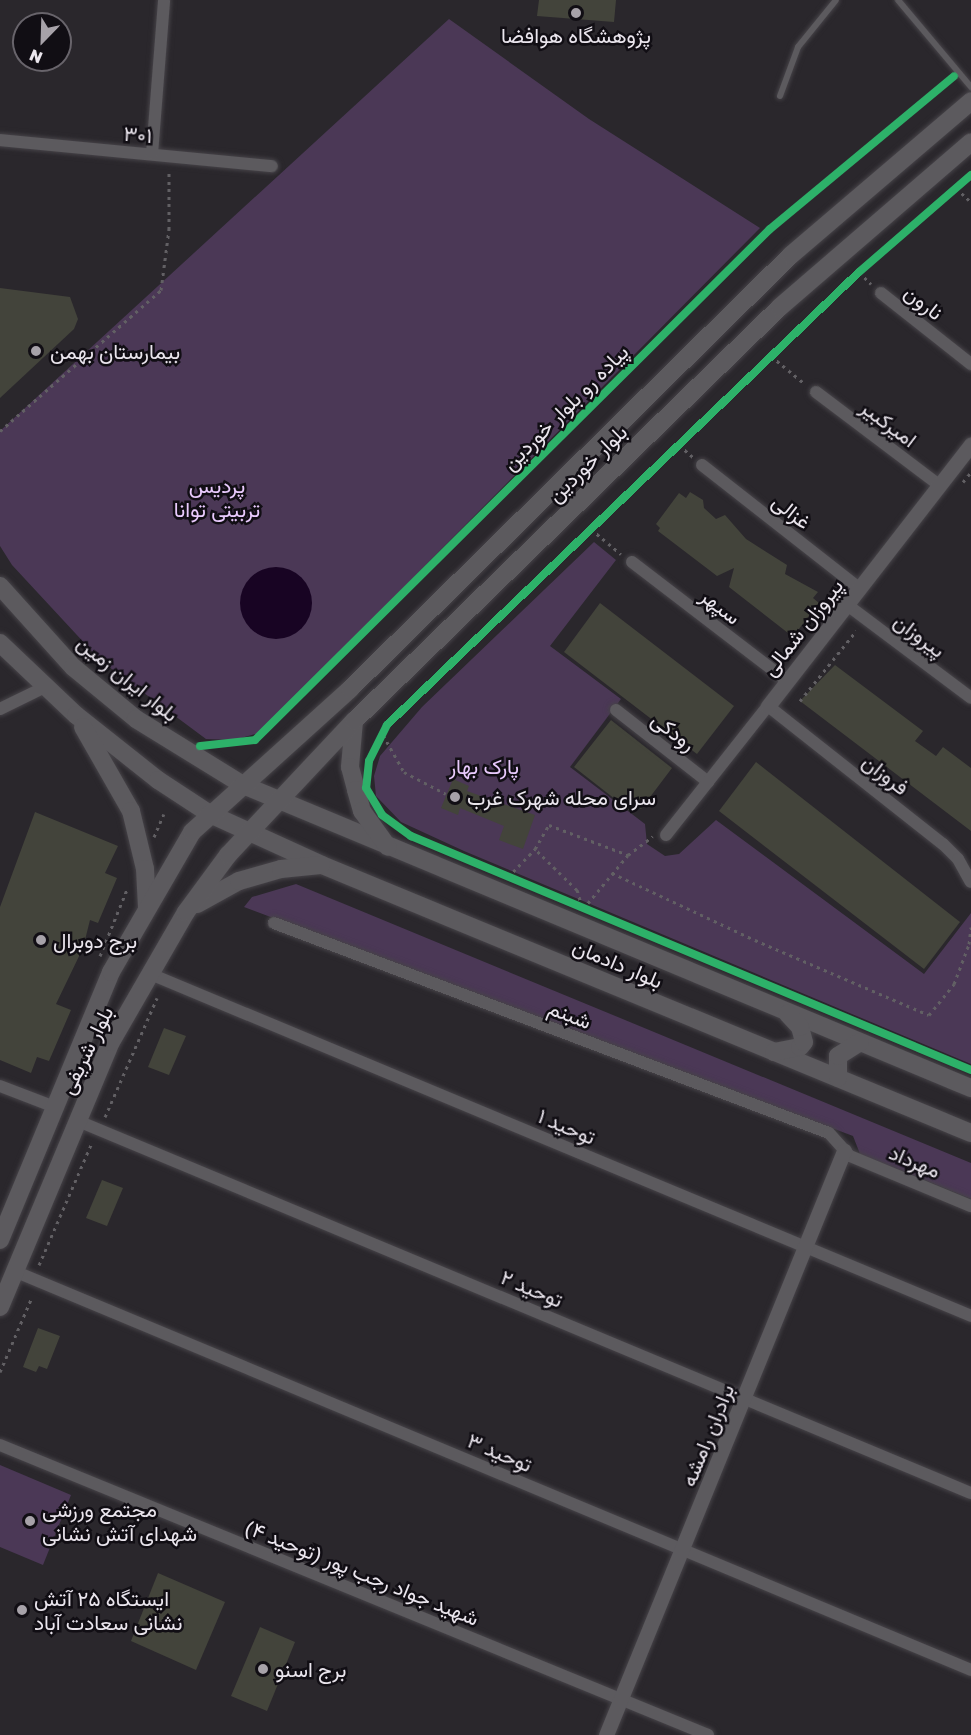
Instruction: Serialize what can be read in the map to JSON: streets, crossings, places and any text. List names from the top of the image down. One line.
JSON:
{"streets":{"main road":["بلوار خوردین","بلوار ایران زمین","بلوار دادمان","بلوار شریفی"],"street":["۳۰۱","نارون","امیرکبیر","غزالی","سپهر","پیروزان شمالی","پیروزان","رودکی","فروزان","شبنم","توحید ۱","مهرداد","توحید ۲","برادران رامشه","توحید ۳","شهید جواد رجب پور (توحید ۴)"],"cycle path":["پیاده رو بلوار خوردین"]},"crossings":[["امیرکبیر","پیروزان شمالی"],["بلوار خوردین","بلوار ایران زمین"],["بلوار خوردین","بلوار دادمان"],["بلوار خوردین","بلوار شریفی"],["غزالی","پیروزان شمالی"],["سپهر","پیروزان شمالی"],["پیروزان شمالی","پیروزان"],["پیروزان شمالی","رودکی"],["پیروزان شمالی","فروزان"],["بلوار ایران زمین","بلوار دادمان"],["بلوار دادمان","بلوار شریفی"],["شبنم","مهرداد"],["شبنم","برادران رامشه"],["بلوار شریفی","توحید ۱"],["بلوار شریفی","توحید ۲"],["بلوار شریفی","توحید ۳"],["توحید ۱","برادران رامشه"],["مهرداد","برادران رامشه"],["توحید ۲","برادران رامشه"],["برادران رامشه","توحید ۳"],["برادران رامشه","شهید جواد رجب پور (توحید ۴)"]],"parks":["پردیس تربیتی توانا","پارک بهار"],"places":["پژوهشگاه هوافضا","بیمارستان بهمن","سرای محله شهرک غرب","برج دوبرال","مجتمع ورزشی شهدای آتش نشانی","ایستگاه ۲۵ آتش نشانی سعادت آباد","برج اسنو"],"north":"bottom left"}
